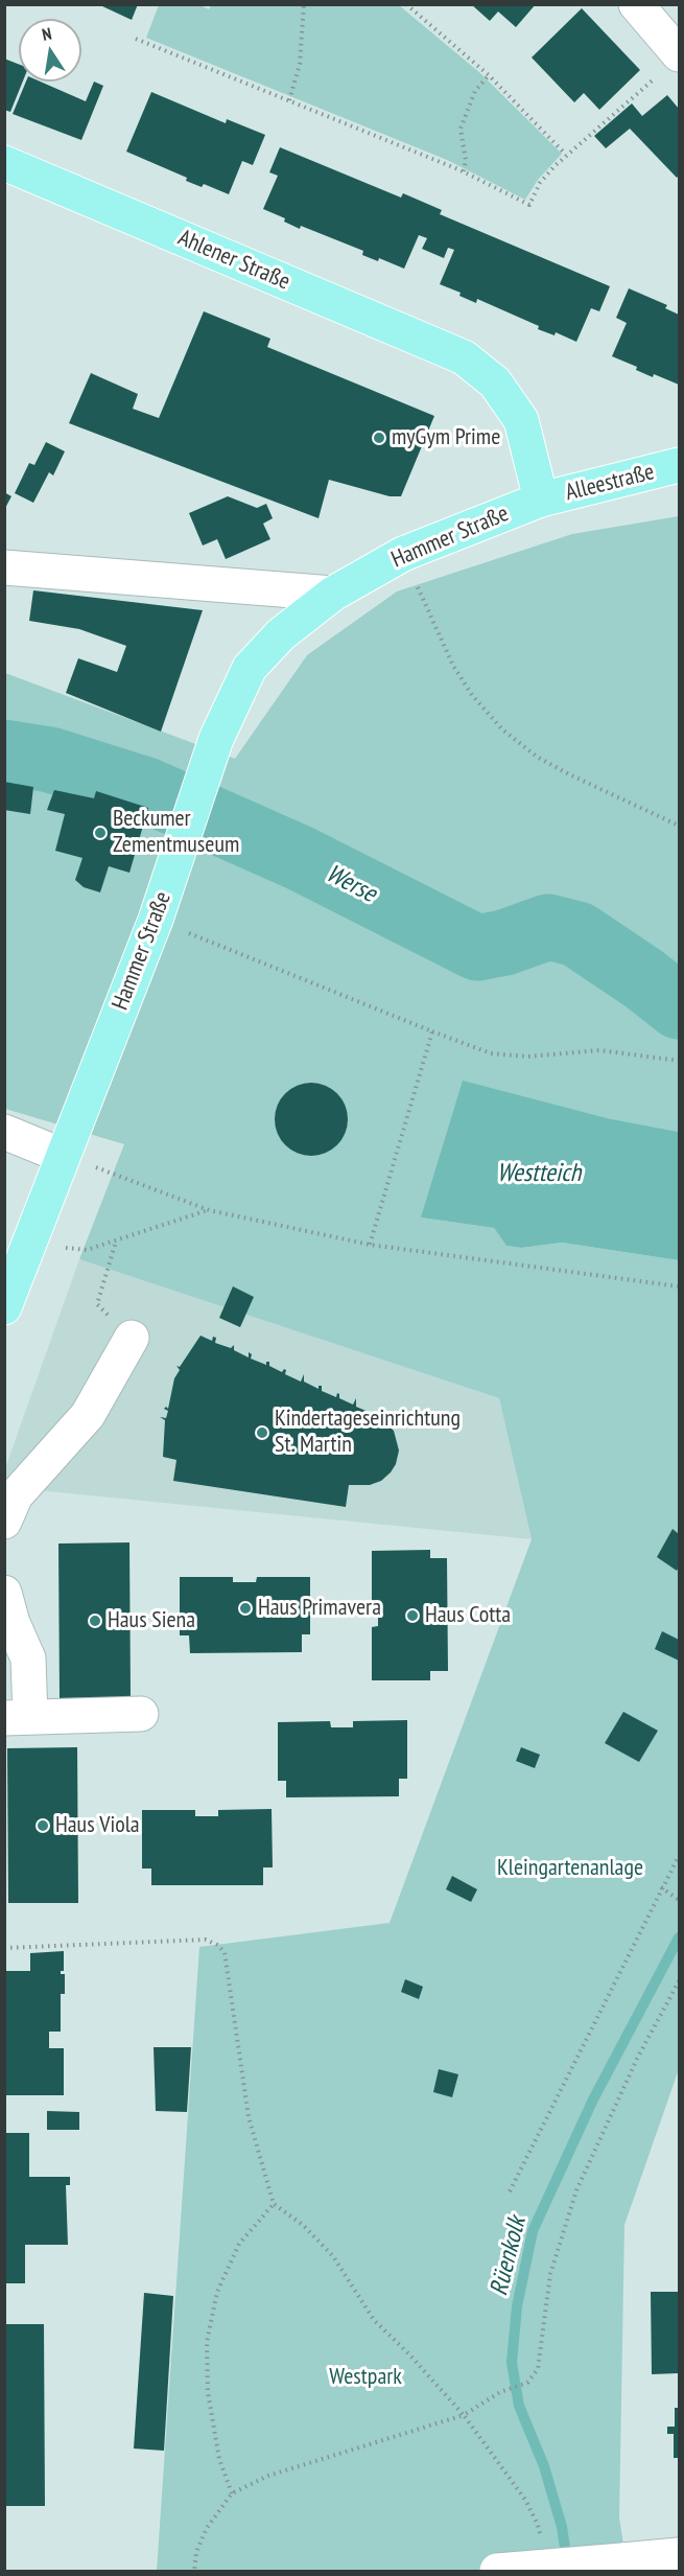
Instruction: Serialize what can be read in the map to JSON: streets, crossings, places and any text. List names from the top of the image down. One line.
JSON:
{"streets":{"main road":["Ahlener Straße","Alleestraße","Hammer Straße"]},"crossings":[["Ahlener Straße","Alleestraße"],["Ahlener Straße","Hammer Straße"],["Alleestraße","Hammer Straße"]],"water":["Werse","Westteich","Rüenkolk"],"parks":["Kleingartenanlage","Westpark"],"places":["myGym Prime","Beckumer Zementmuseum","Kindertageseinrichtung St. Martin","Haus Primavera","Haus Cotta","Haus Siena","Haus Viola"],"north":"top"}
